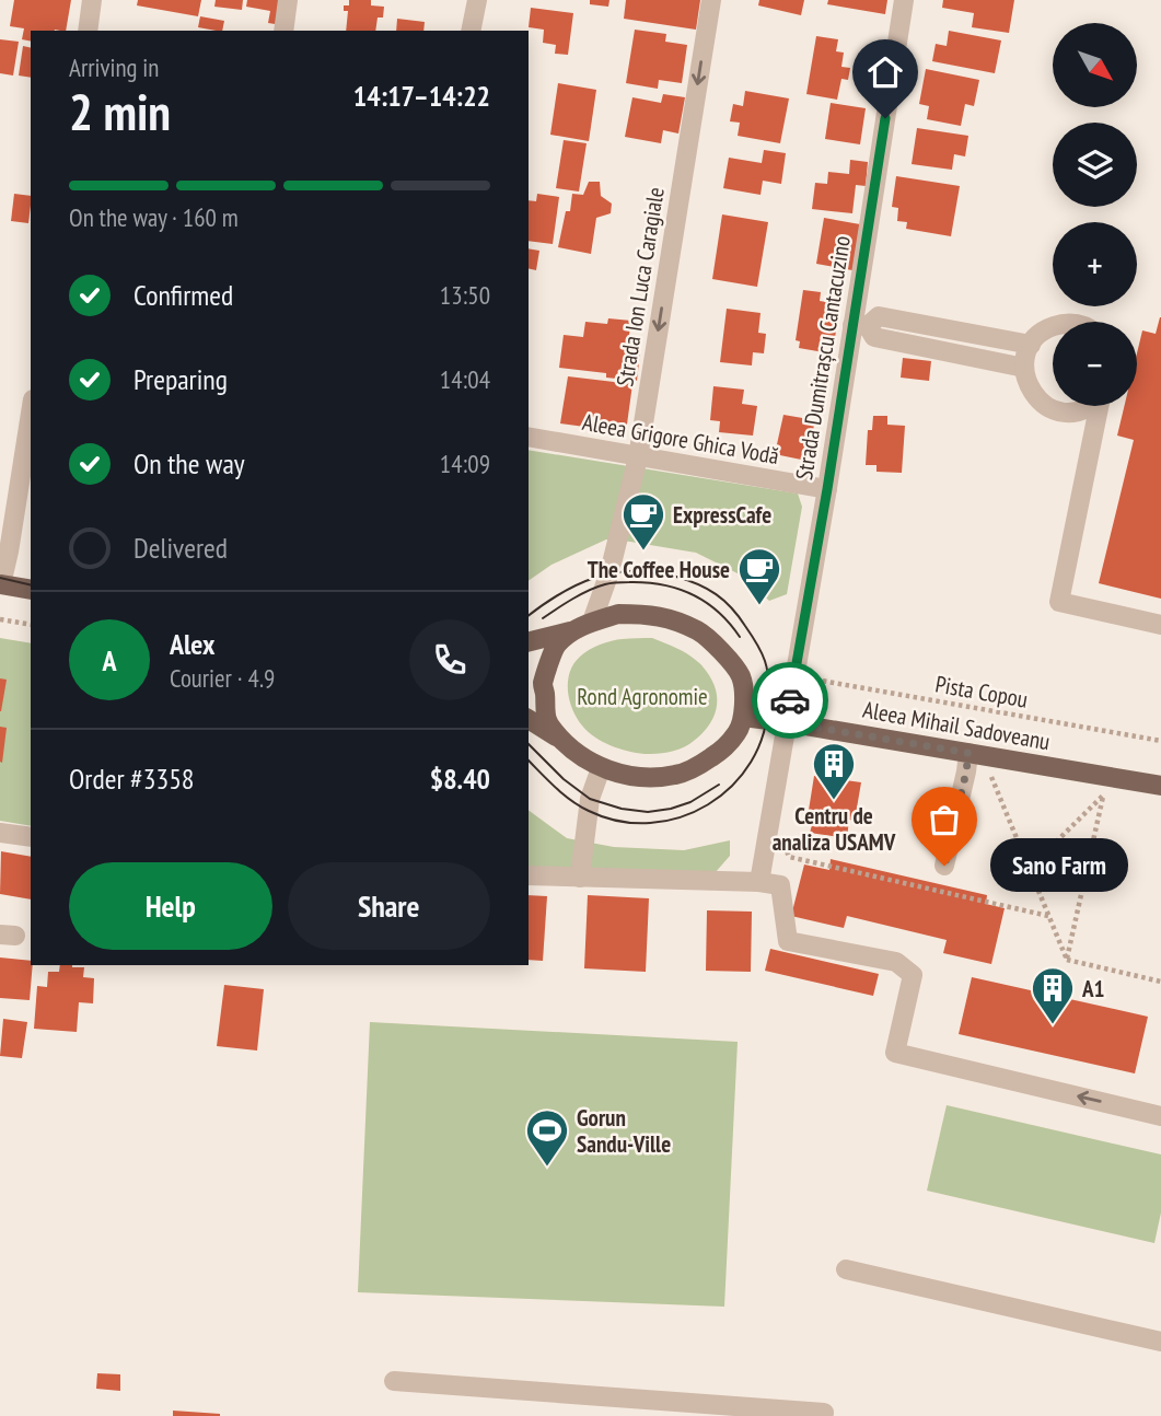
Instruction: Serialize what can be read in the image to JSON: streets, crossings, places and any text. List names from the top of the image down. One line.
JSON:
{"streets":{"main road":["Aleea Mihail Sadoveanu"],"street":["Strada Ion Luca Caragiale","Strada Dumitrașcu Cantacuzino","Aleea Grigore Ghica Vodă"],"path":["Pista Copou"]},"crossings":[["Strada Ion Luca Caragiale","Aleea Grigore Ghica Vodă"],["Strada Ion Luca Caragiale","Aleea Mihail Sadoveanu"],["Strada Dumitrașcu Cantacuzino","Aleea Grigore Ghica Vodă"],["Strada Dumitrașcu Cantacuzino","Pista Copou"],["Strada Dumitrașcu Cantacuzino","Aleea Mihail Sadoveanu"]],"one_way":["Strada Ion Luca Caragiale"],"parks":["Rond Agronomie"],"places":{"cafe":["ExpressCafe","The Coffee House"],"building":["Centru de analiza USAMV","A1"],"other":["Sano Farm"],"sports":["Gorun Sandu-Ville"]},"north":"bottom right","page":{"map_buttons":["+","−"],"heading":["2 min","Arriving in","14:17–14:22"],"panel":["Alex","Courier · 4.9","Order #3358","$8.40"],"bar":"On the way · 160 m","list":[["Confirmed","13:50"],["Preparing","14:04"],["On the way","14:09"],"Delivered"],"round":"A","bubble":"Sano Farm","buttons":["Help","Share"]}}
